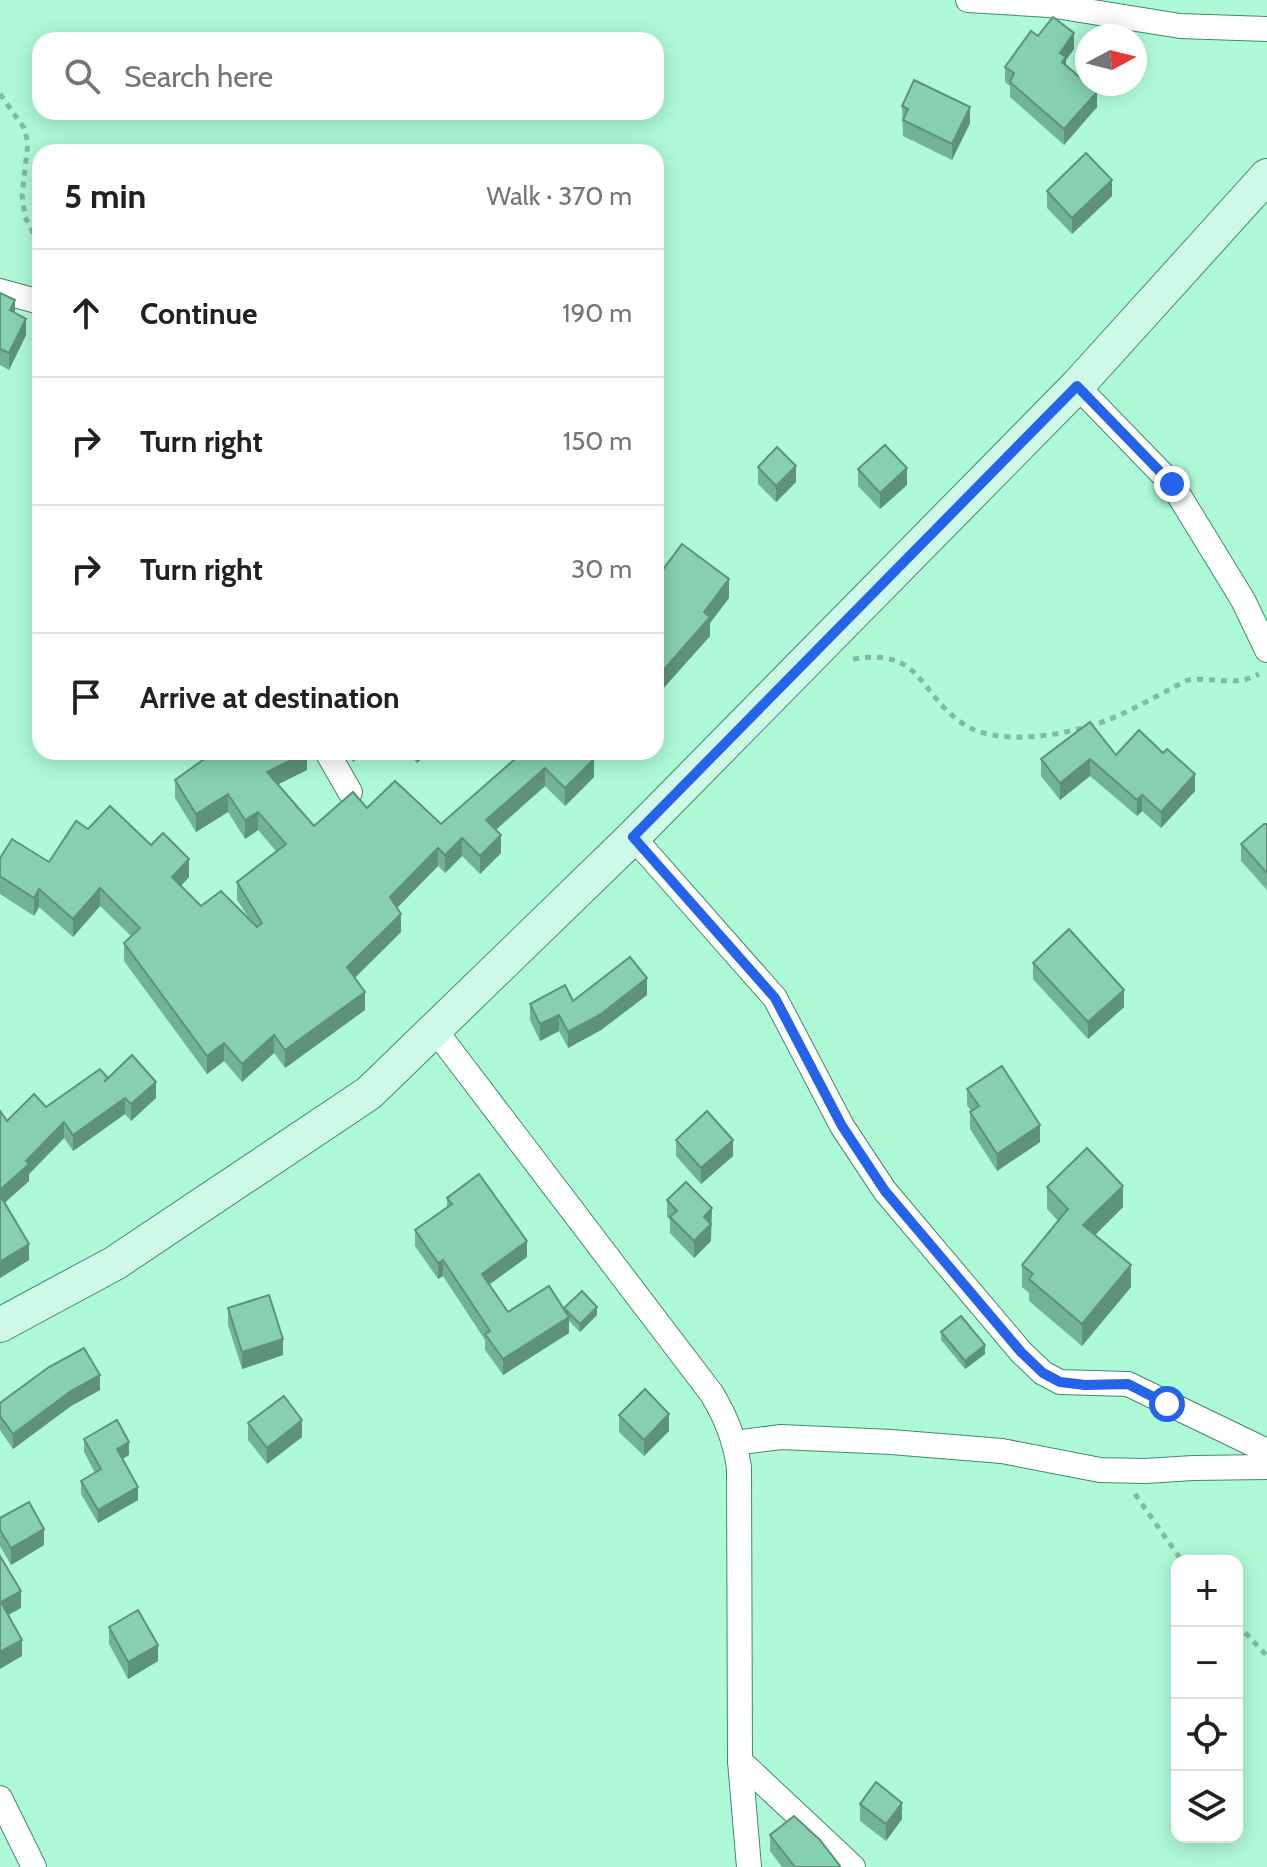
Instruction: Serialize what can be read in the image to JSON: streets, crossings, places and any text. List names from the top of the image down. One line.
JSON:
{"north":"right","page":{"search":"Search here","heading":["5 min","Walk · 370 m"],"list":[["Continue","190 m"],["Turn right","150 m"],["Turn right","30 m"],"Arrive at destination"],"map_buttons":["+","−"]}}
